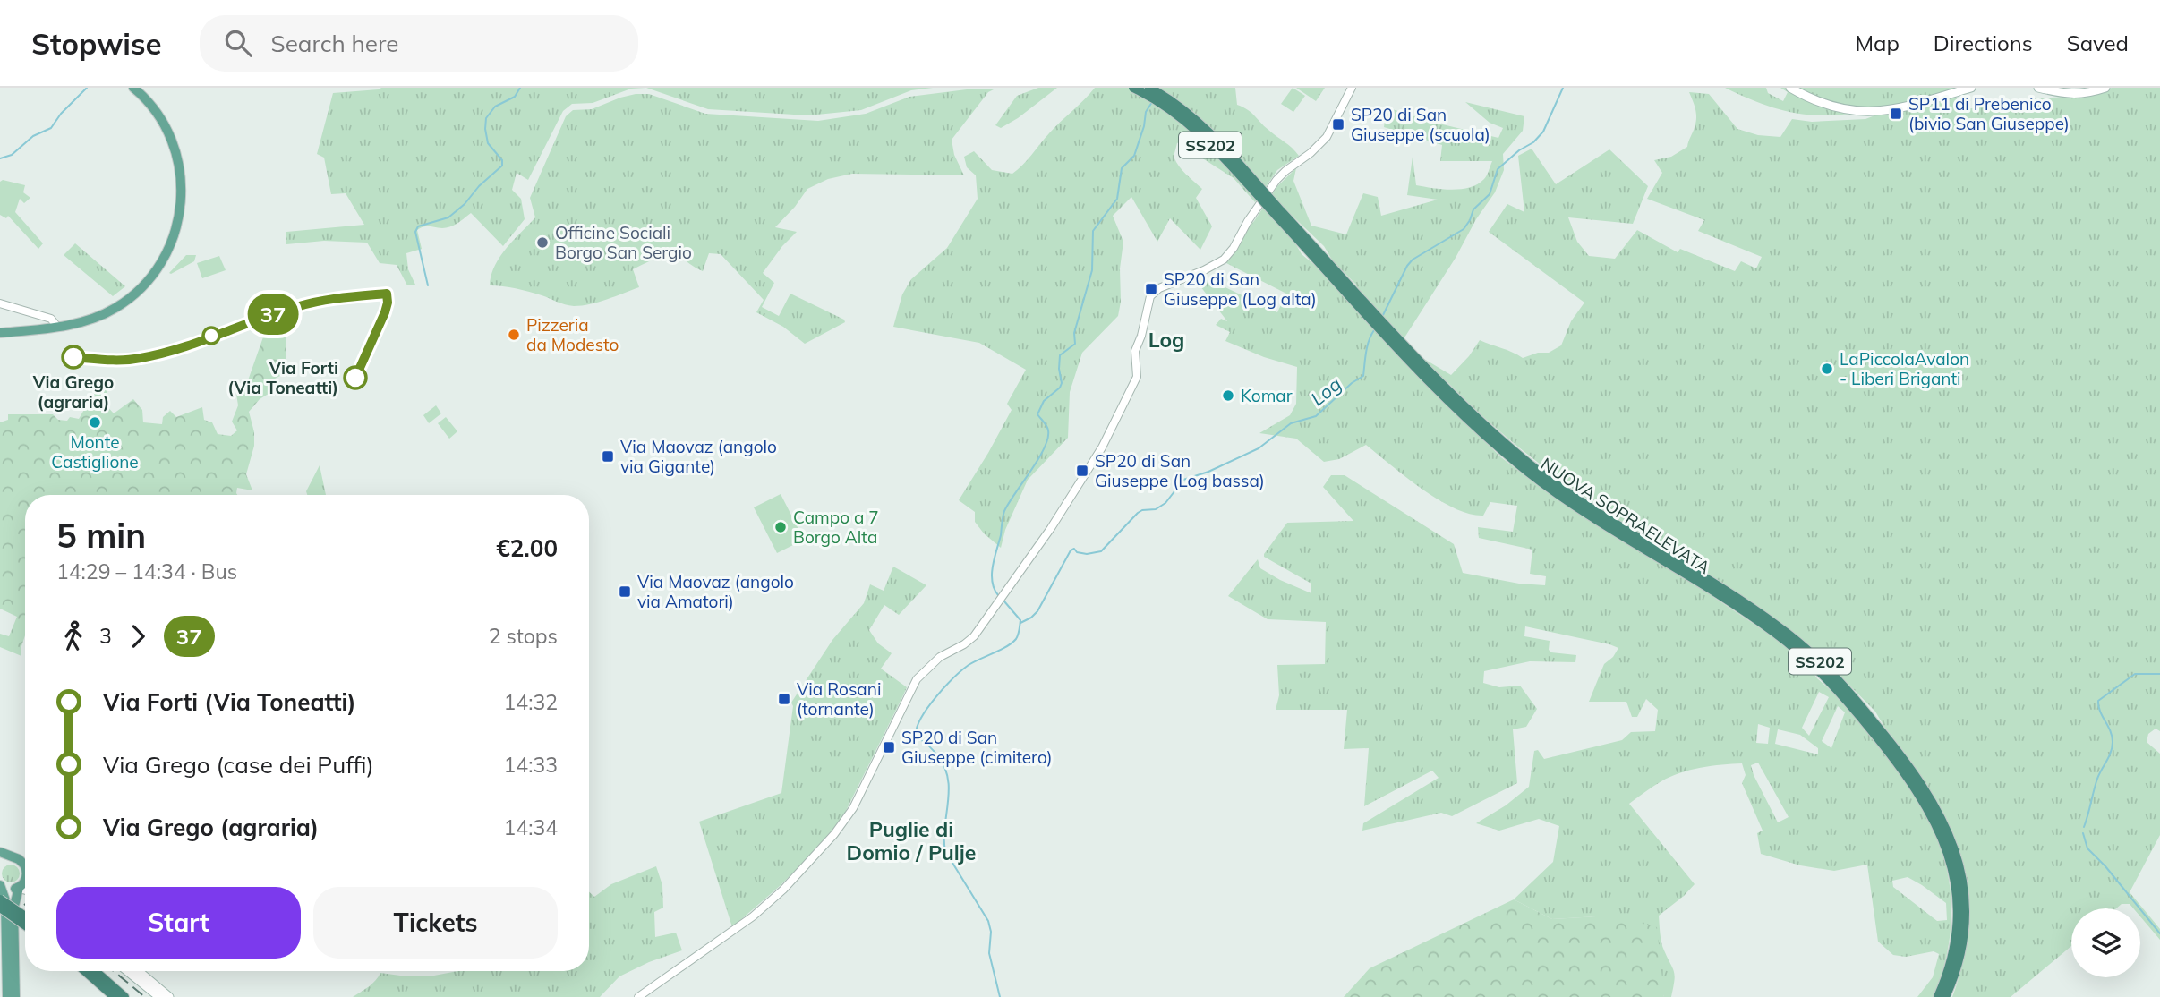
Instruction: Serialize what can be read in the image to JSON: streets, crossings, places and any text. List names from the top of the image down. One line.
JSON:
{"streets":{"highway":["SS202","NUOVA SOPRAELEVATA"]},"districts":["Log","Puglie di Domio / Pulje"],"water":["Log"],"places":{"transit":["SP11 di Prebenico (bivio San Giuseppe)","SP20 di San Giuseppe (scuola)","SP20 di San Giuseppe (Log alta)","Via Maovaz (angolo via Gigante)","SP20 di San Giuseppe (Log bassa)","Via Maovaz (angolo via Amatori)","Via Rosani (tornante)","SP20 di San Giuseppe (cimitero)"],"other":["Officine Sociali Borgo San Sergio","Pizzeria da Modesto","Via Grego (agraria)","LaPiccolaAvalon - Liberi Briganti","Via Forti (Via Toneatti)","Komar","Monte Castiglione","Campo a 7 Borgo Alta"]},"lines":["bus line 37"],"page":{"header":"Stopwise","search":"Search here","nav":["Map","Directions","Saved"],"on_map":"37","heading":["5 min","14:29 – 14:34 · Bus","€2.00"],"legs":["3","37","2 stops"],"list":[{"name":"Via Forti (Via Toneatti)","value":"14:32"},{"name":"Via Grego (case dei Puffi)","value":"14:33"},{"name":"Via Grego (agraria)","value":"14:34"}],"buttons":["Start","Tickets"]}}
